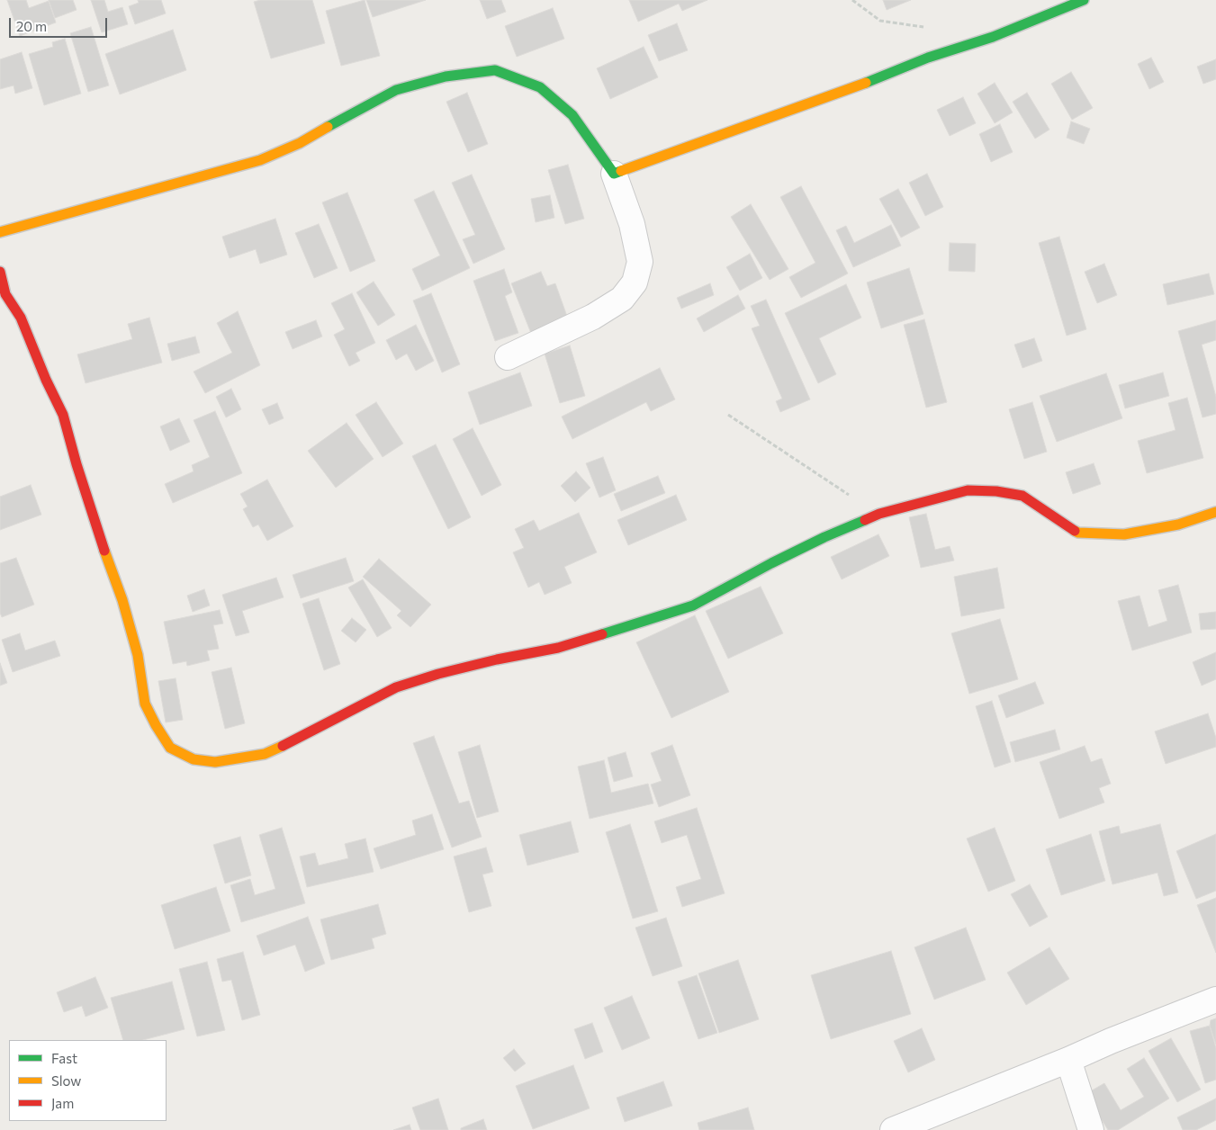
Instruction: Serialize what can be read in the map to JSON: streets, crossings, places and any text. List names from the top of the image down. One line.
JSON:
{"legend":["Fast","Slow","Jam"],"scale_bar":"20 m"}
